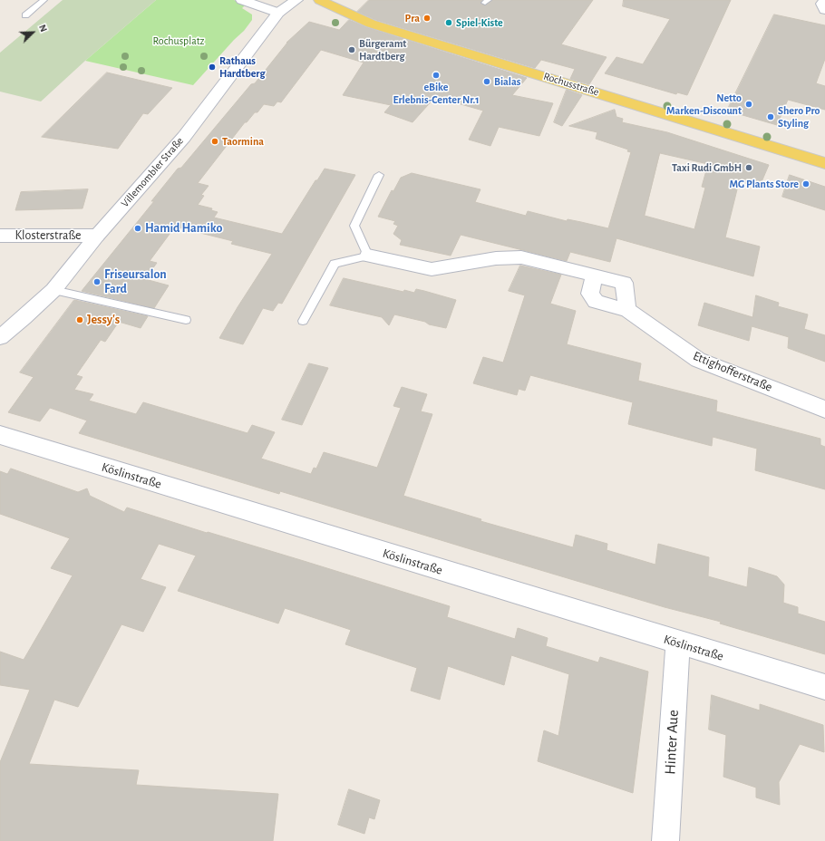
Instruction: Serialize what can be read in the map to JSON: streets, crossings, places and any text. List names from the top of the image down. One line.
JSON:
{"streets":{"main road":["Rochusstraße"],"street":["Villemombler Straße","Klosterstraße","Ettighofferstraße","Köslinstraße","Hinter Aue"]},"crossings":[["Villemombler Straße","Klosterstraße"],["Köslinstraße","Hinter Aue"]],"parks":["Rochusplatz"],"places":["Pra","Spiel-Kiste","Bürgeramt Hardtberg","Rathaus Hardtberg","eBike Erlebnis-Center Nr.1","Bialas","Netto Marken-Discount","Shero Pro Styling","Taormina","Taxi Rudi GmbH","MG Plants Store","Hamid Hamiko","Friseursalon Fard","Jessy's"],"north":"top right"}
